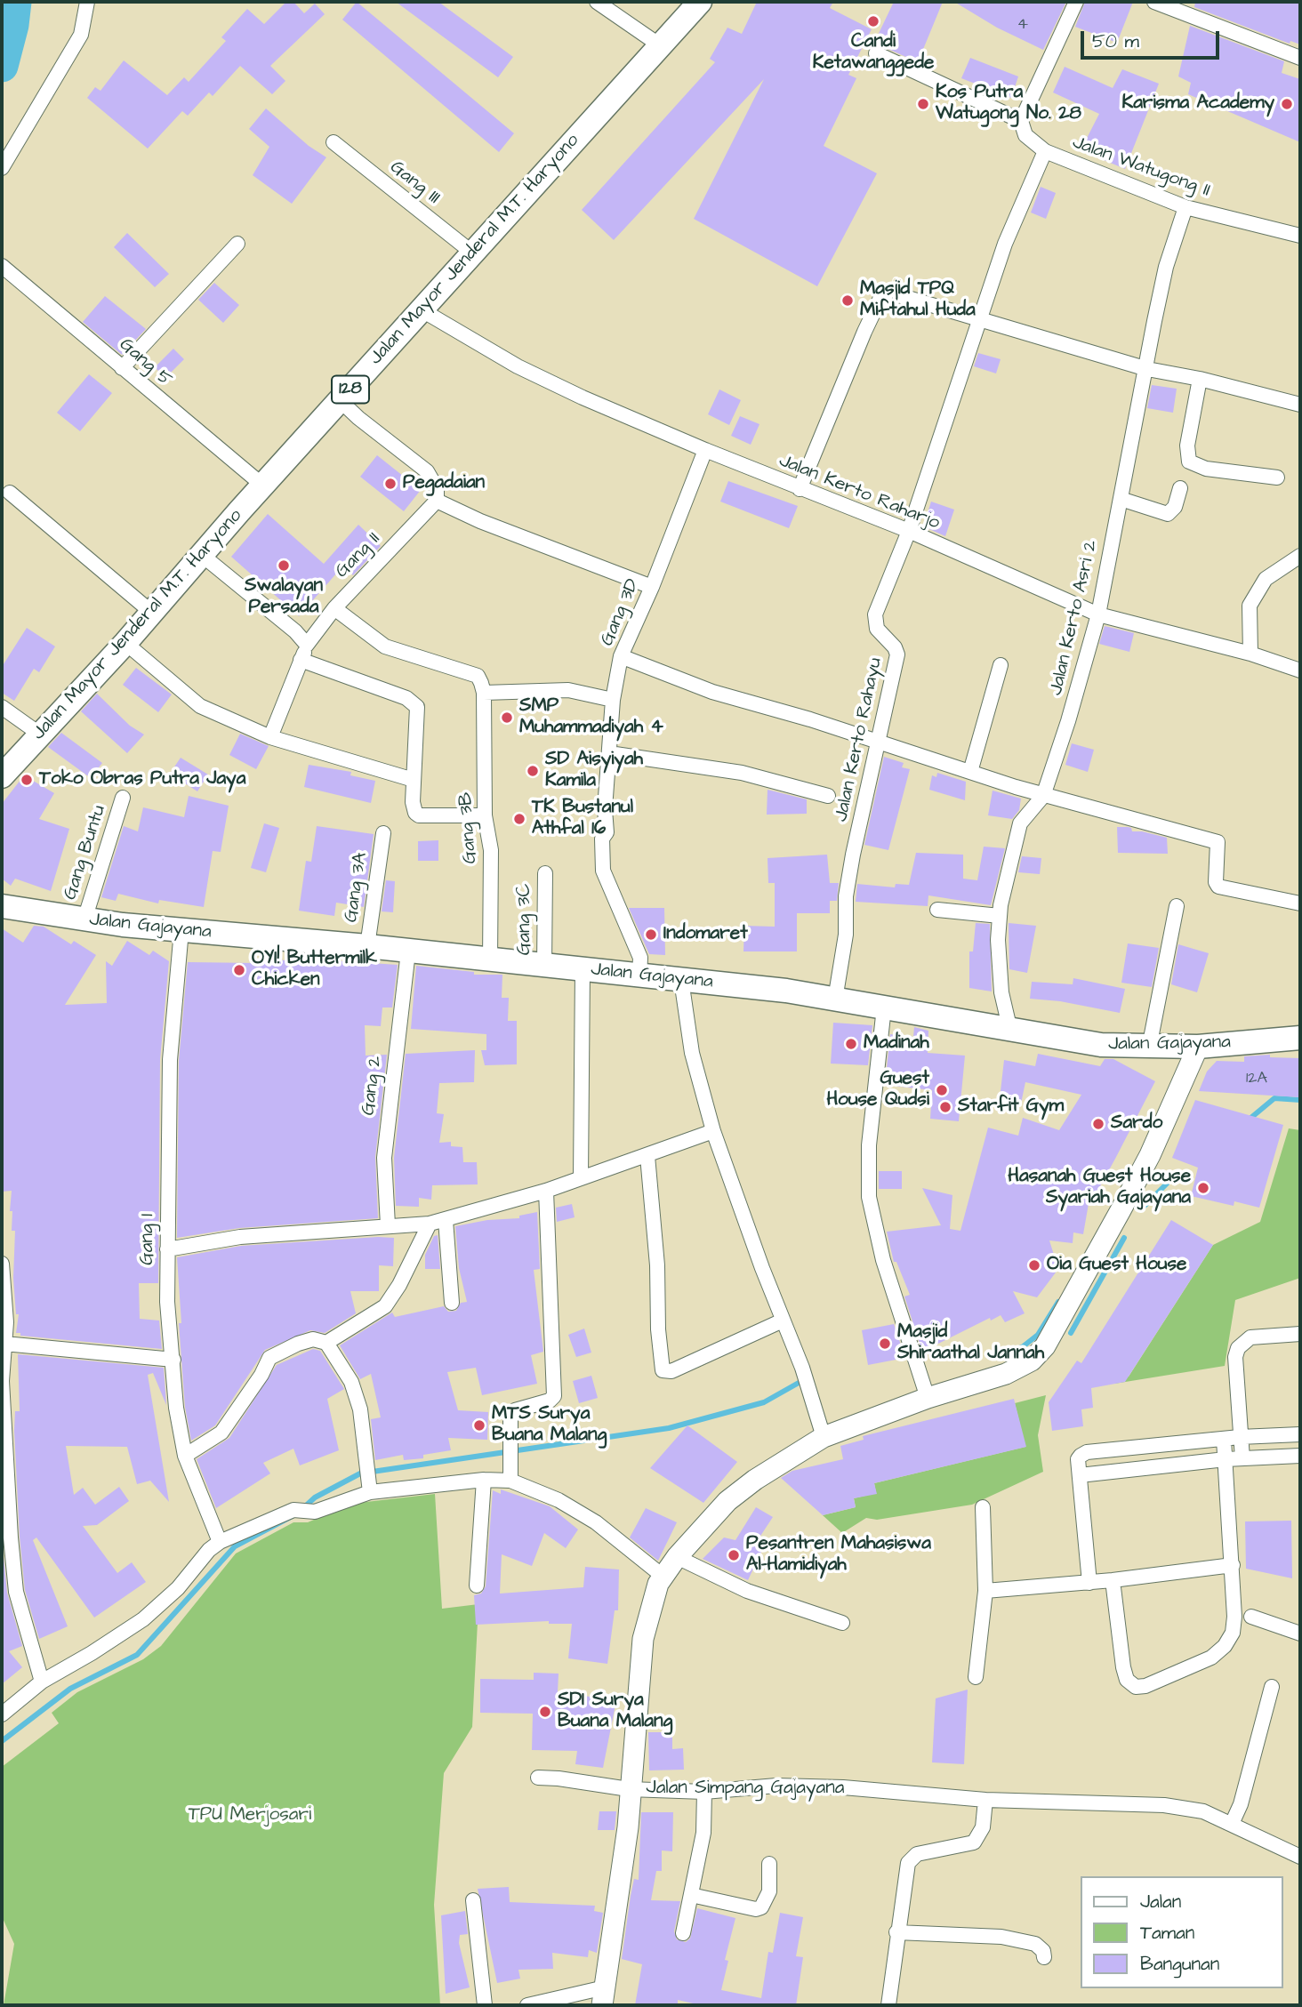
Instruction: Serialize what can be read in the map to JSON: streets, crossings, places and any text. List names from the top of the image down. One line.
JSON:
{"streets":{"main road":["Jalan Mayor Jenderal M.T. Haryono","128","Jalan Gajayana","Jalan Simpang Gajayana"],"street":["Jalan Watugong II","Gang III","Gang 5","Jalan Kerto Raharjo","Gang II","Gang 3D","Jalan Kerto Asri 2","Jalan Kerto Rahayu","Gang 3B","Gang Buntu","Gang 3A","Gang 3C","Gang 2","Gang 1"]},"crossings":[["Jalan Watugong II","Jalan Kerto Asri 2"],["Jalan Watugong II","Jalan Kerto Rahayu"],["Gang III","Jalan Mayor Jenderal M.T. Haryono"],["Jalan Mayor Jenderal M.T. Haryono","Gang 5"],["Jalan Mayor Jenderal M.T. Haryono","Jalan Kerto Raharjo"],["Jalan Kerto Raharjo","Gang 3D"],["Jalan Kerto Raharjo","Jalan Kerto Asri 2"],["Jalan Kerto Raharjo","Jalan Kerto Rahayu"],["Gang 3D","Jalan Gajayana"],["Jalan Kerto Asri 2","Jalan Gajayana"],["Jalan Kerto Rahayu","Jalan Gajayana"],["Gang 3B","Jalan Gajayana"],["Gang Buntu","Jalan Gajayana"],["Gang 3A","Jalan Gajayana"],["Gang 3C","Jalan Gajayana"],["Jalan Gajayana","Gang 2"],["Jalan Gajayana","Gang 1"],["Jalan Gajayana","Jalan Simpang Gajayana"]],"parks":["TPU Merjosari"],"places":["Candi Ketawanggede","Kos Putra Watugong No. 28","Karisma Academy","Masjid TPQ Miftahul Huda","Pegadaian","Swalayan Persada","SMP Muhammadiyah 4","SD Aisyiyah Kamila","Toko Obras Putra Jaya","TK Bustanul Athfal 16","Indomaret","OYI! Buttermilk Chicken","Madinah","Guest House Qudsi","Starfit Gym","Sardo","Hasanah Guest House Syariah Gajayana","Oia Guest House","Masjid Shiraathal Jannah","MTS Surya Buana Malang","Pesantren Mahasiswa Al-Hamidiyah","SDI Surya Buana Malang"],"house_numbers":["4","12A"],"legend":["Jalan","Taman","Bangunan"],"scale_bar":"50 m"}
